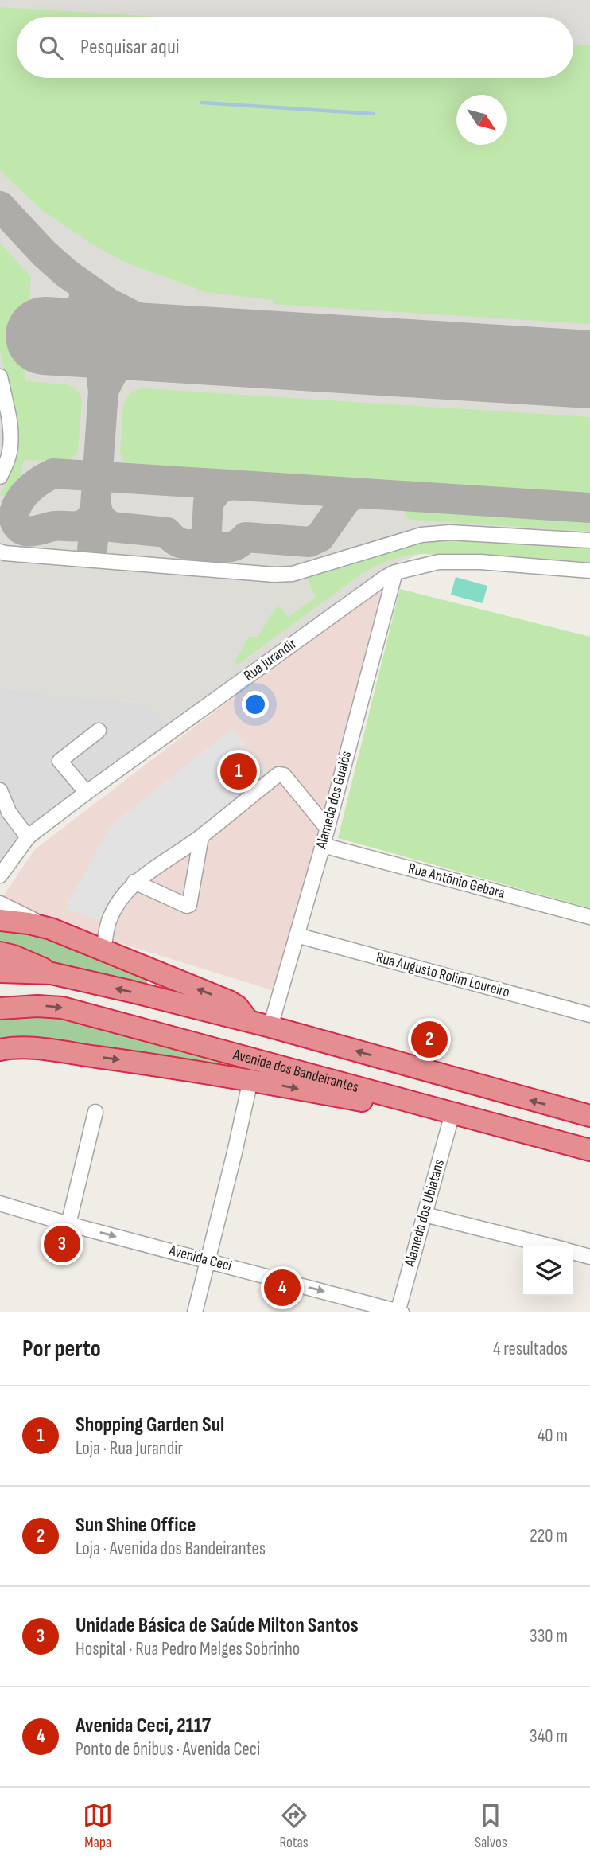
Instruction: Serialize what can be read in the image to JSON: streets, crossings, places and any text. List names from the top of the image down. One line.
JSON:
{"streets":{"highway":["Avenida dos Bandeirantes"],"street":["Rua Jurandir","Alameda dos Guaiós","Rua Antônio Gebara","Rua Augusto Rolim Loureiro","Alameda dos Ubiatans","Avenida Ceci"]},"crossings":[["Rua Jurandir","Alameda dos Guaiós"],["Alameda dos Guaiós","Rua Antônio Gebara"],["Alameda dos Guaiós","Rua Augusto Rolim Loureiro"],["Avenida dos Bandeirantes","Alameda dos Ubiatans"],["Alameda dos Ubiatans","Avenida Ceci"]],"one_way":["Avenida Ceci"],"north":"bottom right","page":{"search":"Pesquisar aqui","pins":["1","2","3","4"],"heading":["Por perto","4 resultados"],"list":[{"mark":"1","name":"Shopping Garden Sul","note":"Loja · Rua Jurandir","value":"40 m"},{"mark":"2","name":"Sun Shine Office","note":"Loja · Avenida dos Bandeirantes","value":"220 m"},{"mark":"3","name":"Unidade Básica de Saúde Milton Santos","note":"Hospital · Rua Pedro Melges Sobrinho","value":"330 m"},{"mark":"4","name":"Avenida Ceci, 2117","note":"Ponto de ônibus · Avenida Ceci","value":"340 m"}],"nav":["Mapa","Rotas","Salvos"]}}
